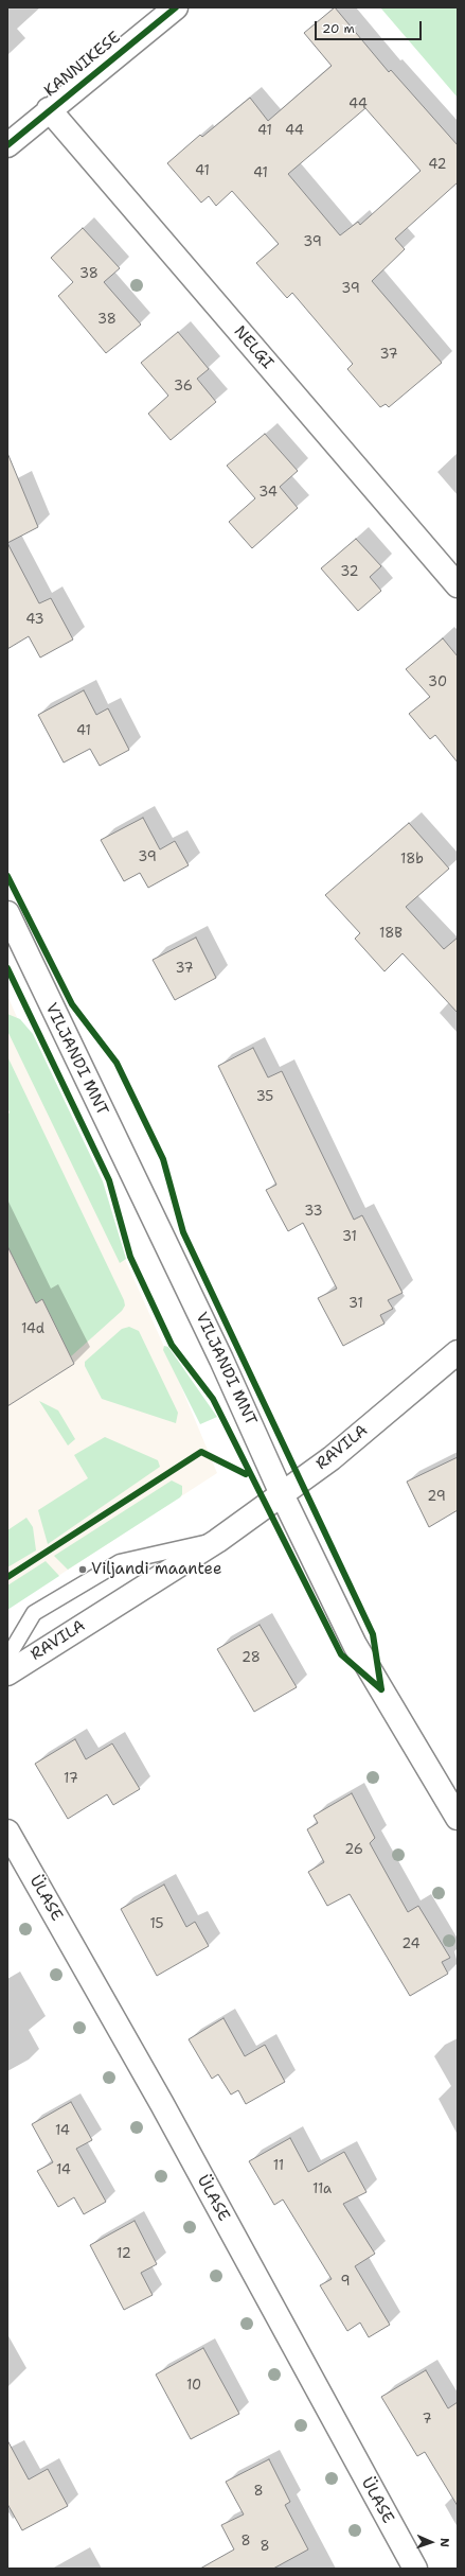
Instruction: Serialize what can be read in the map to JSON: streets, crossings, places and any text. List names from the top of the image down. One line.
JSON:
{"streets":{"street":["KANNIKESE","NELGI","VILJANDI MNT","RAVILA","ÜLASE"]},"crossings":[["KANNIKESE","NELGI"],["VILJANDI MNT","RAVILA"]],"places":["Viljandi maantee"],"house_numbers":["44","41","44","42","41","41","39","38","39","38","37","36","34","32","43","30","41","39","18b","18B","37","35","33","31","31","14d","29","28","17","26","15","24","14","11","14","11a","12","9","10","7","8","8","8"],"scale_bar":"20 m","north":"right"}
